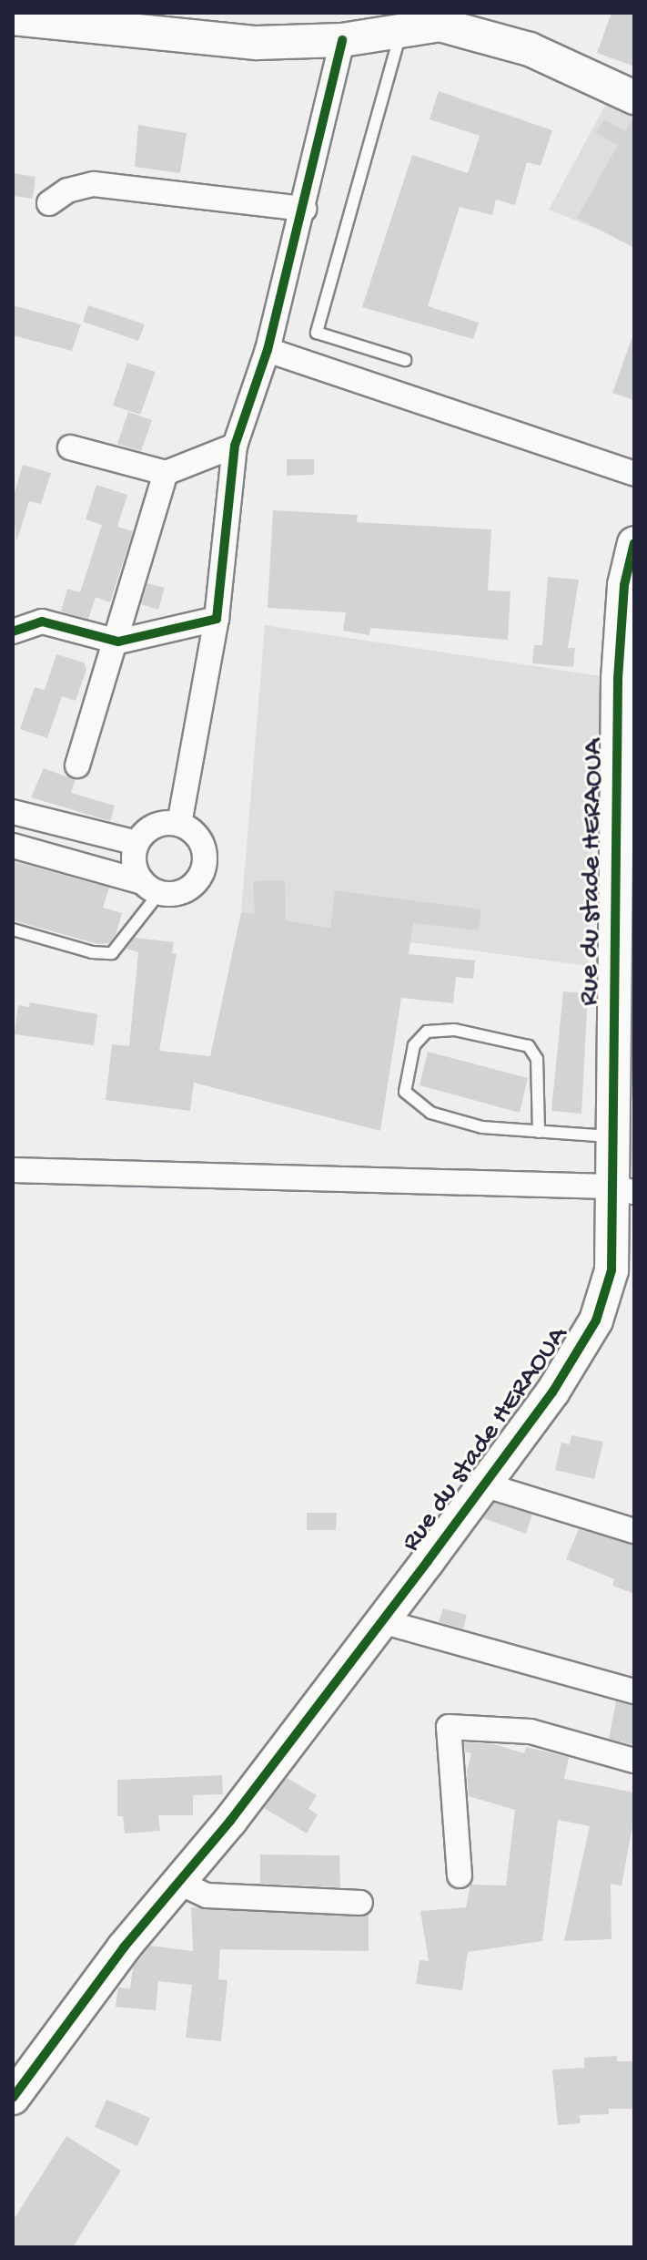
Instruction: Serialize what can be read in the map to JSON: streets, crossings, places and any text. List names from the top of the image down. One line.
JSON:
{"streets":{"street":["Rue du stade HERAOUA"]}}
